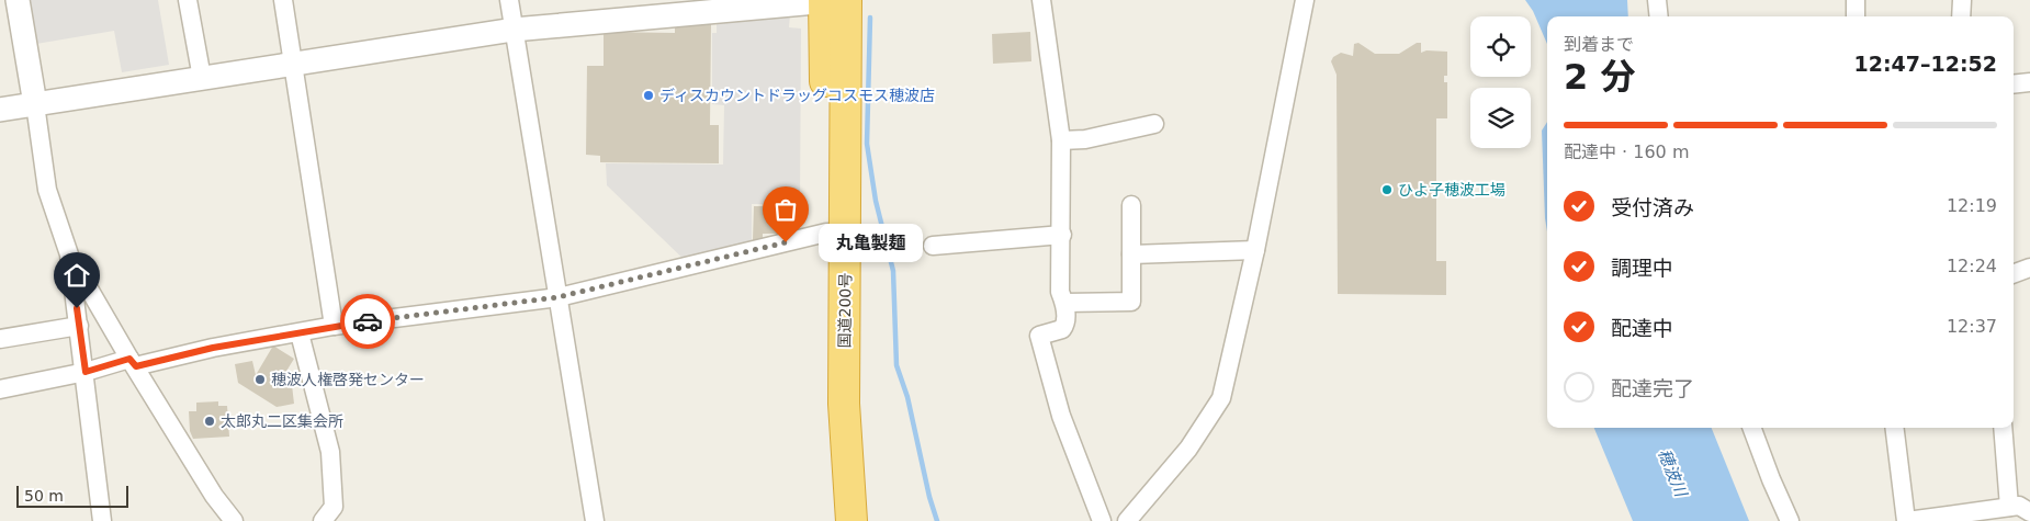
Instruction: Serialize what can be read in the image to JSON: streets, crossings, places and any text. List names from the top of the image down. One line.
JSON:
{"streets":{"highway":["国道200号"]},"water":["穂波川"],"places":["ディスカウントドラッグコスモス穂波店","ひよ子穂波工場","丸亀製麺","穂波人権啓発センター","太郎丸二区集会所"],"scale_bar":"50 m","page":{"heading":["2 分","到着まで","12:47–12:52"],"bar":"配達中 · 160 m","list":[["受付済み","12:19"],["調理中","12:24"],["配達中","12:37"],"配達完了"],"bubble":"丸亀製麺","scale":"50 m"}}
